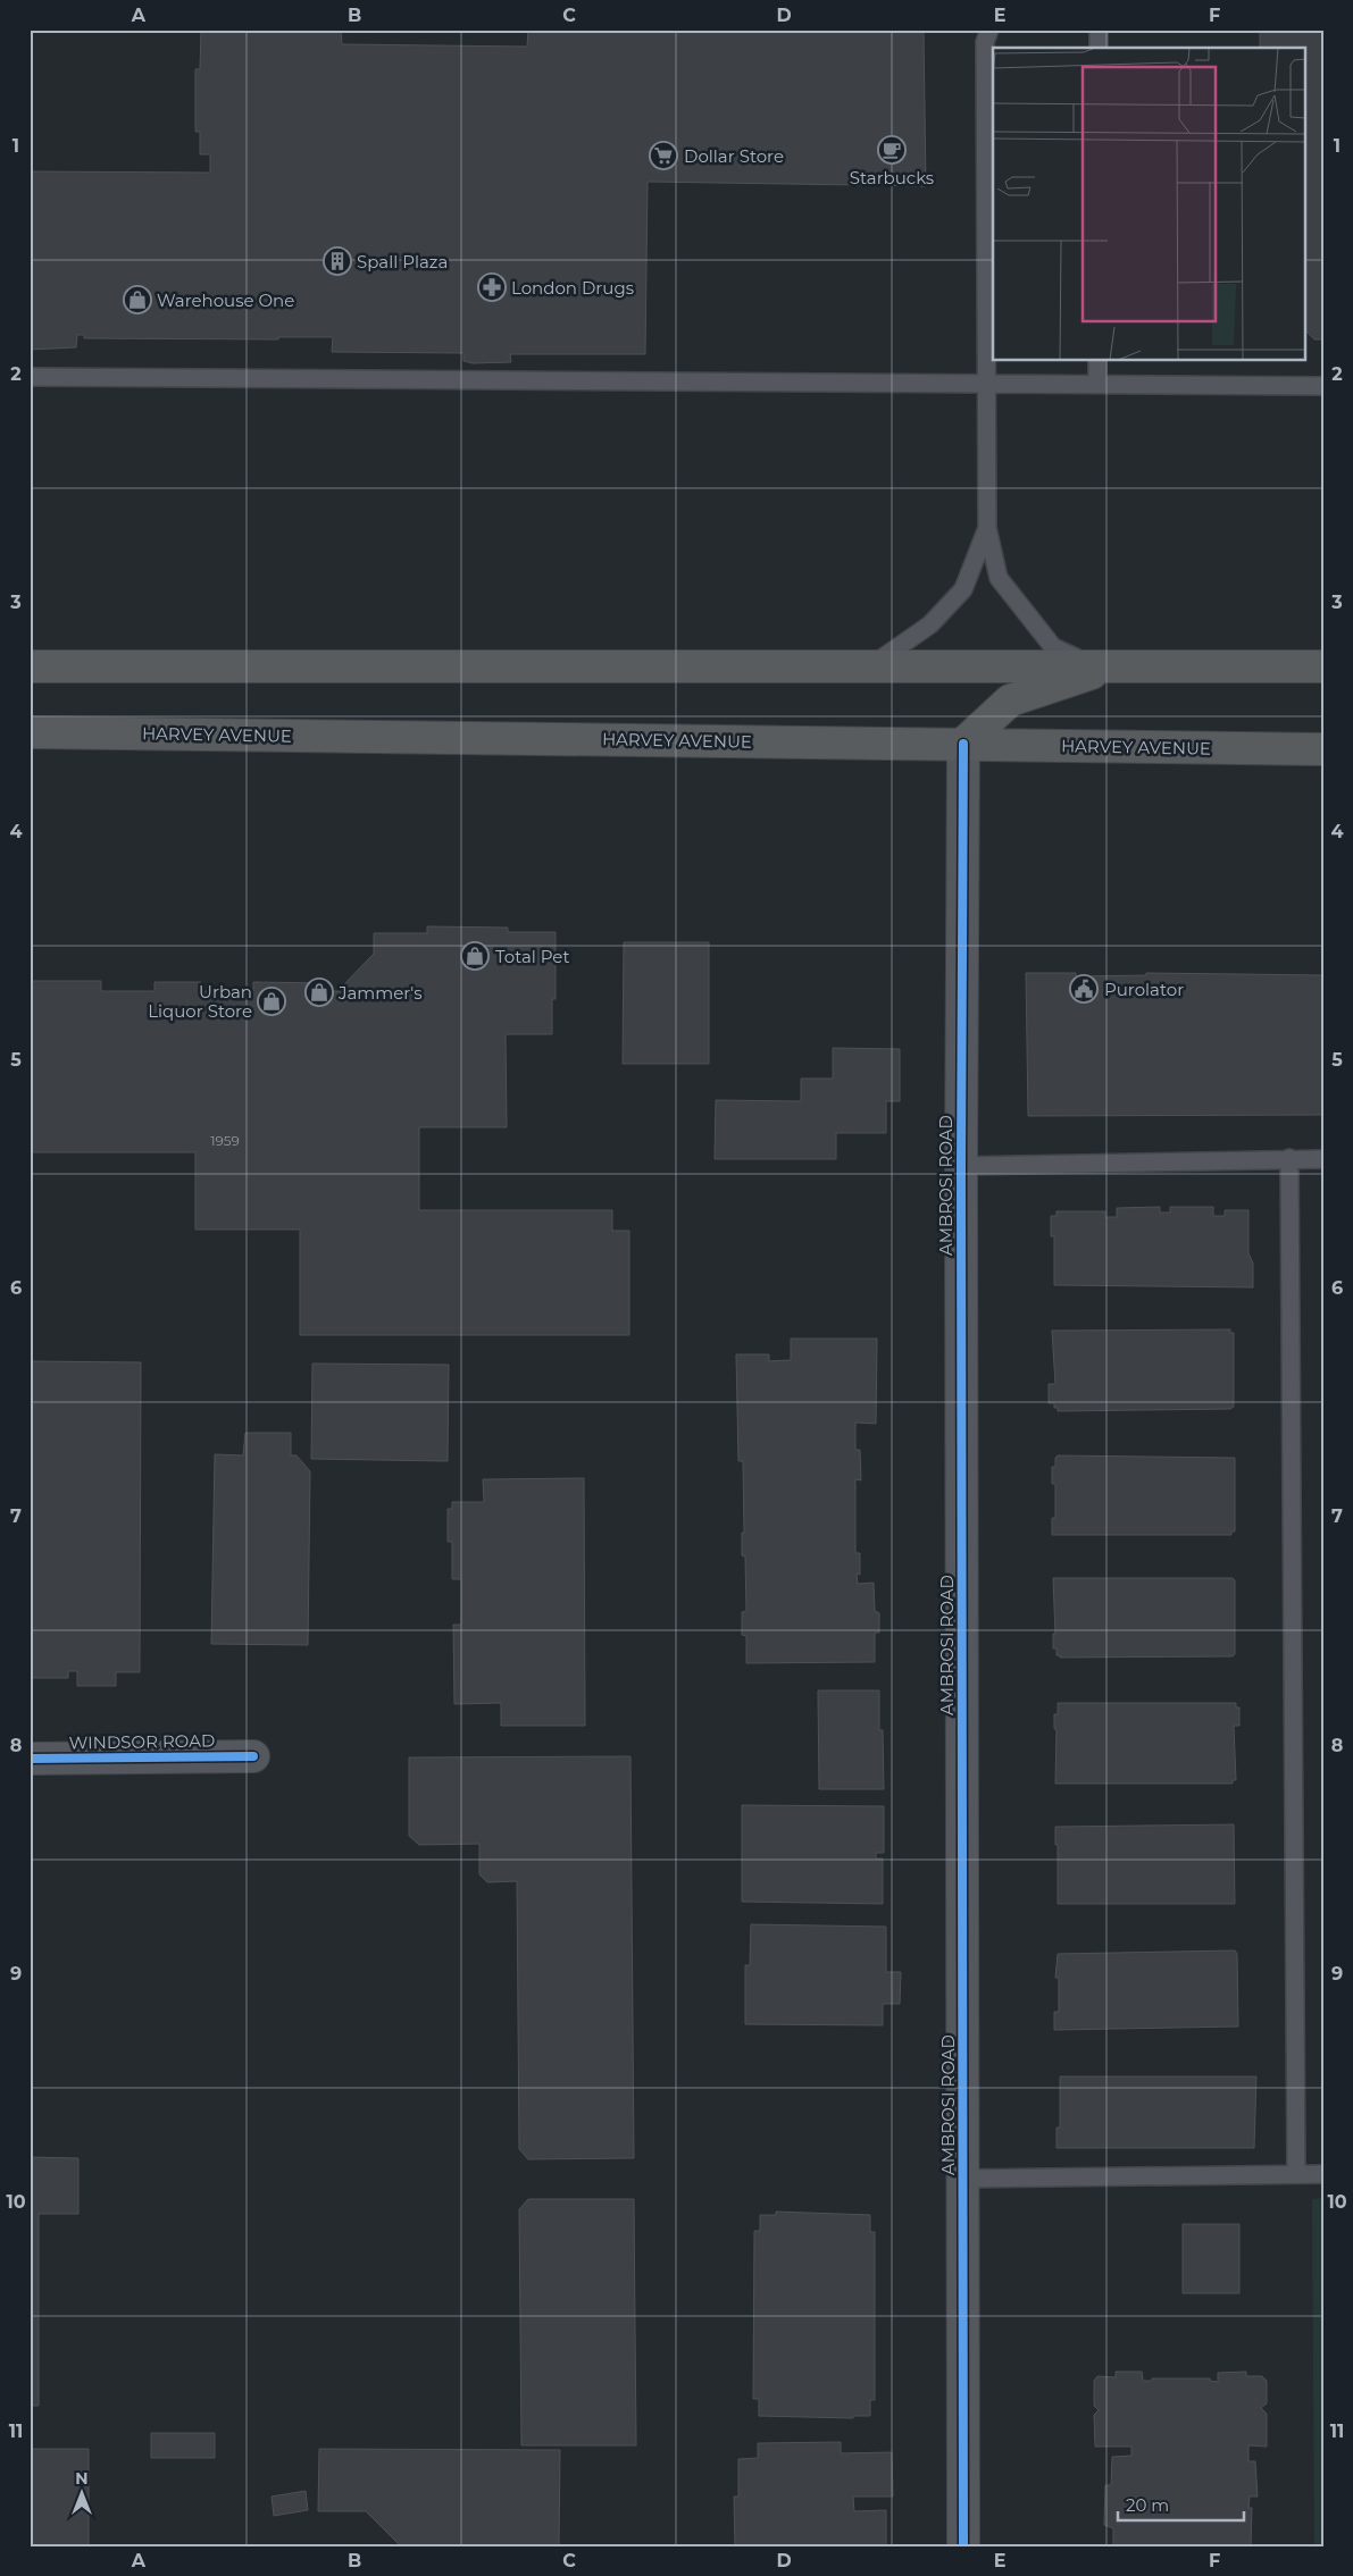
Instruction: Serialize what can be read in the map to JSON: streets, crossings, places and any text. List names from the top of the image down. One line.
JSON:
{"streets":{"highway":["HARVEY AVENUE"],"street":["AMBROSI ROAD","WINDSOR ROAD"]},"crossings":[["HARVEY AVENUE","AMBROSI ROAD"]],"places":{"cafe":["Starbucks"],"supermarket":["Dollar Store"],"building":["Spall Plaza"],"pharmacy":["London Drugs"],"shop":["Warehouse One","Total Pet","Jammer's","Urban Liquor Store"],"public building":["Purolator"]},"house_numbers":["1959"],"scale_bar":"20 m","north":"top","grid":{"columns":["A","B","C","D","E","F"],"rows":["1","2","3","4","5","6","7","8","9","10","11"]}}
